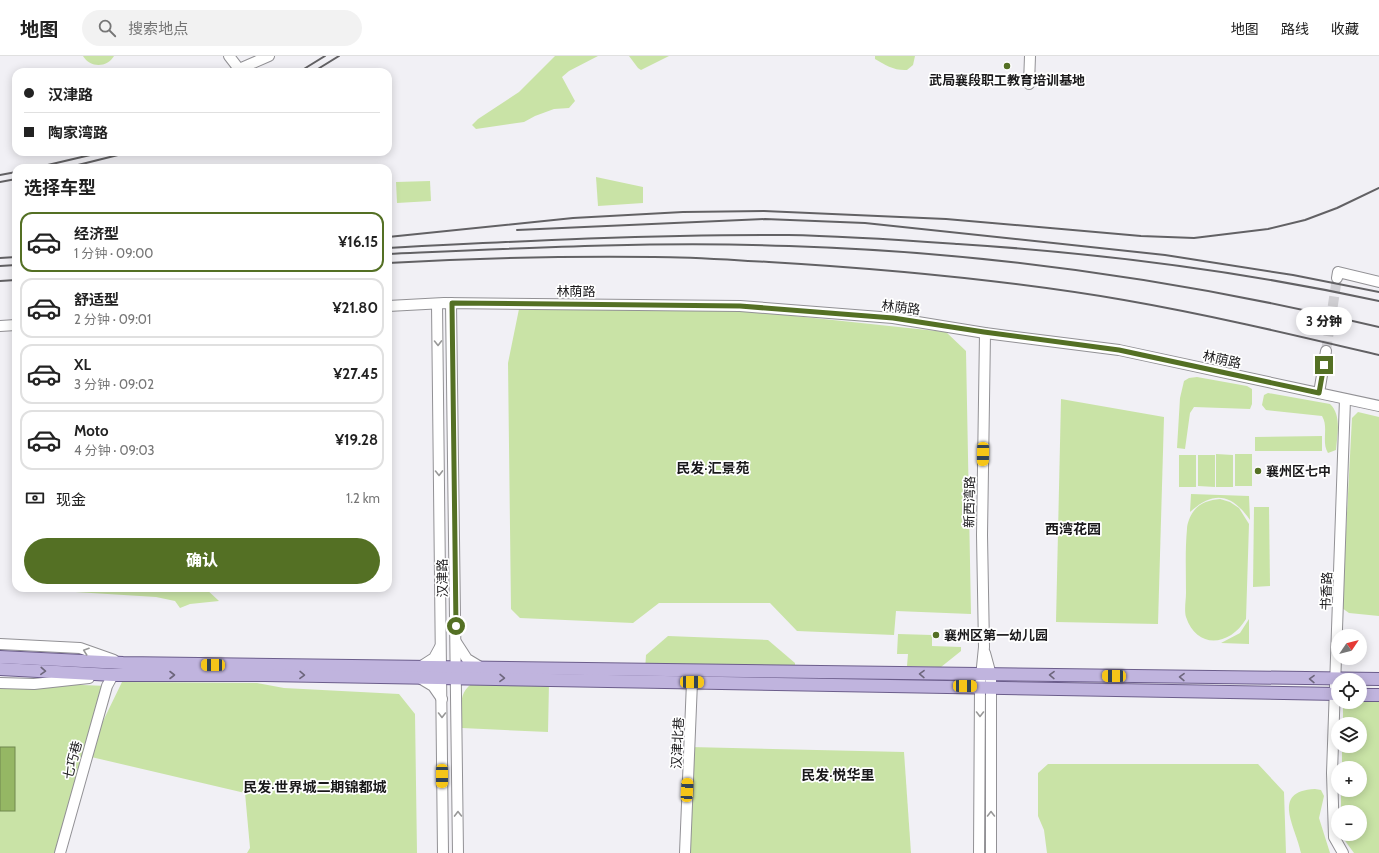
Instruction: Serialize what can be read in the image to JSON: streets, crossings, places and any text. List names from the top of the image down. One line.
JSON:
{"streets":{"street":["林荫路","新西湾路","汉津路","书香路","汉津北巷","七巧巷"]},"crossings":[["林荫路","新西湾路"],["林荫路","汉津路"],["林荫路","书香路"]],"districts":["民发·汇景苑","西湾花园","民发·悦华里","民发·世界城二期锦都城"],"places":["武局襄段职工教育培训基地","襄州区七中","襄州区第一幼儿园"],"north":"top right","page":{"header":"地图","search":"搜索地点","nav":["地图","路线","收藏"],"banner":["汉津路","陶家湾路"],"heading":"选择车型","list":[{"name":"经济型","note":"1 分钟 · 09:00","value":"¥16.15"},{"name":"舒适型","note":"2 分钟 · 09:01","value":"¥21.80"},{"name":"XL","note":"3 分钟 · 09:02","value":"¥27.45"},{"name":"Moto","note":"4 分钟 · 09:03","value":"¥19.28"}],"bubble":"3 分钟","pay":["现金","1.2 km"],"buttons":"确认","map_buttons":["+","−"]}}
